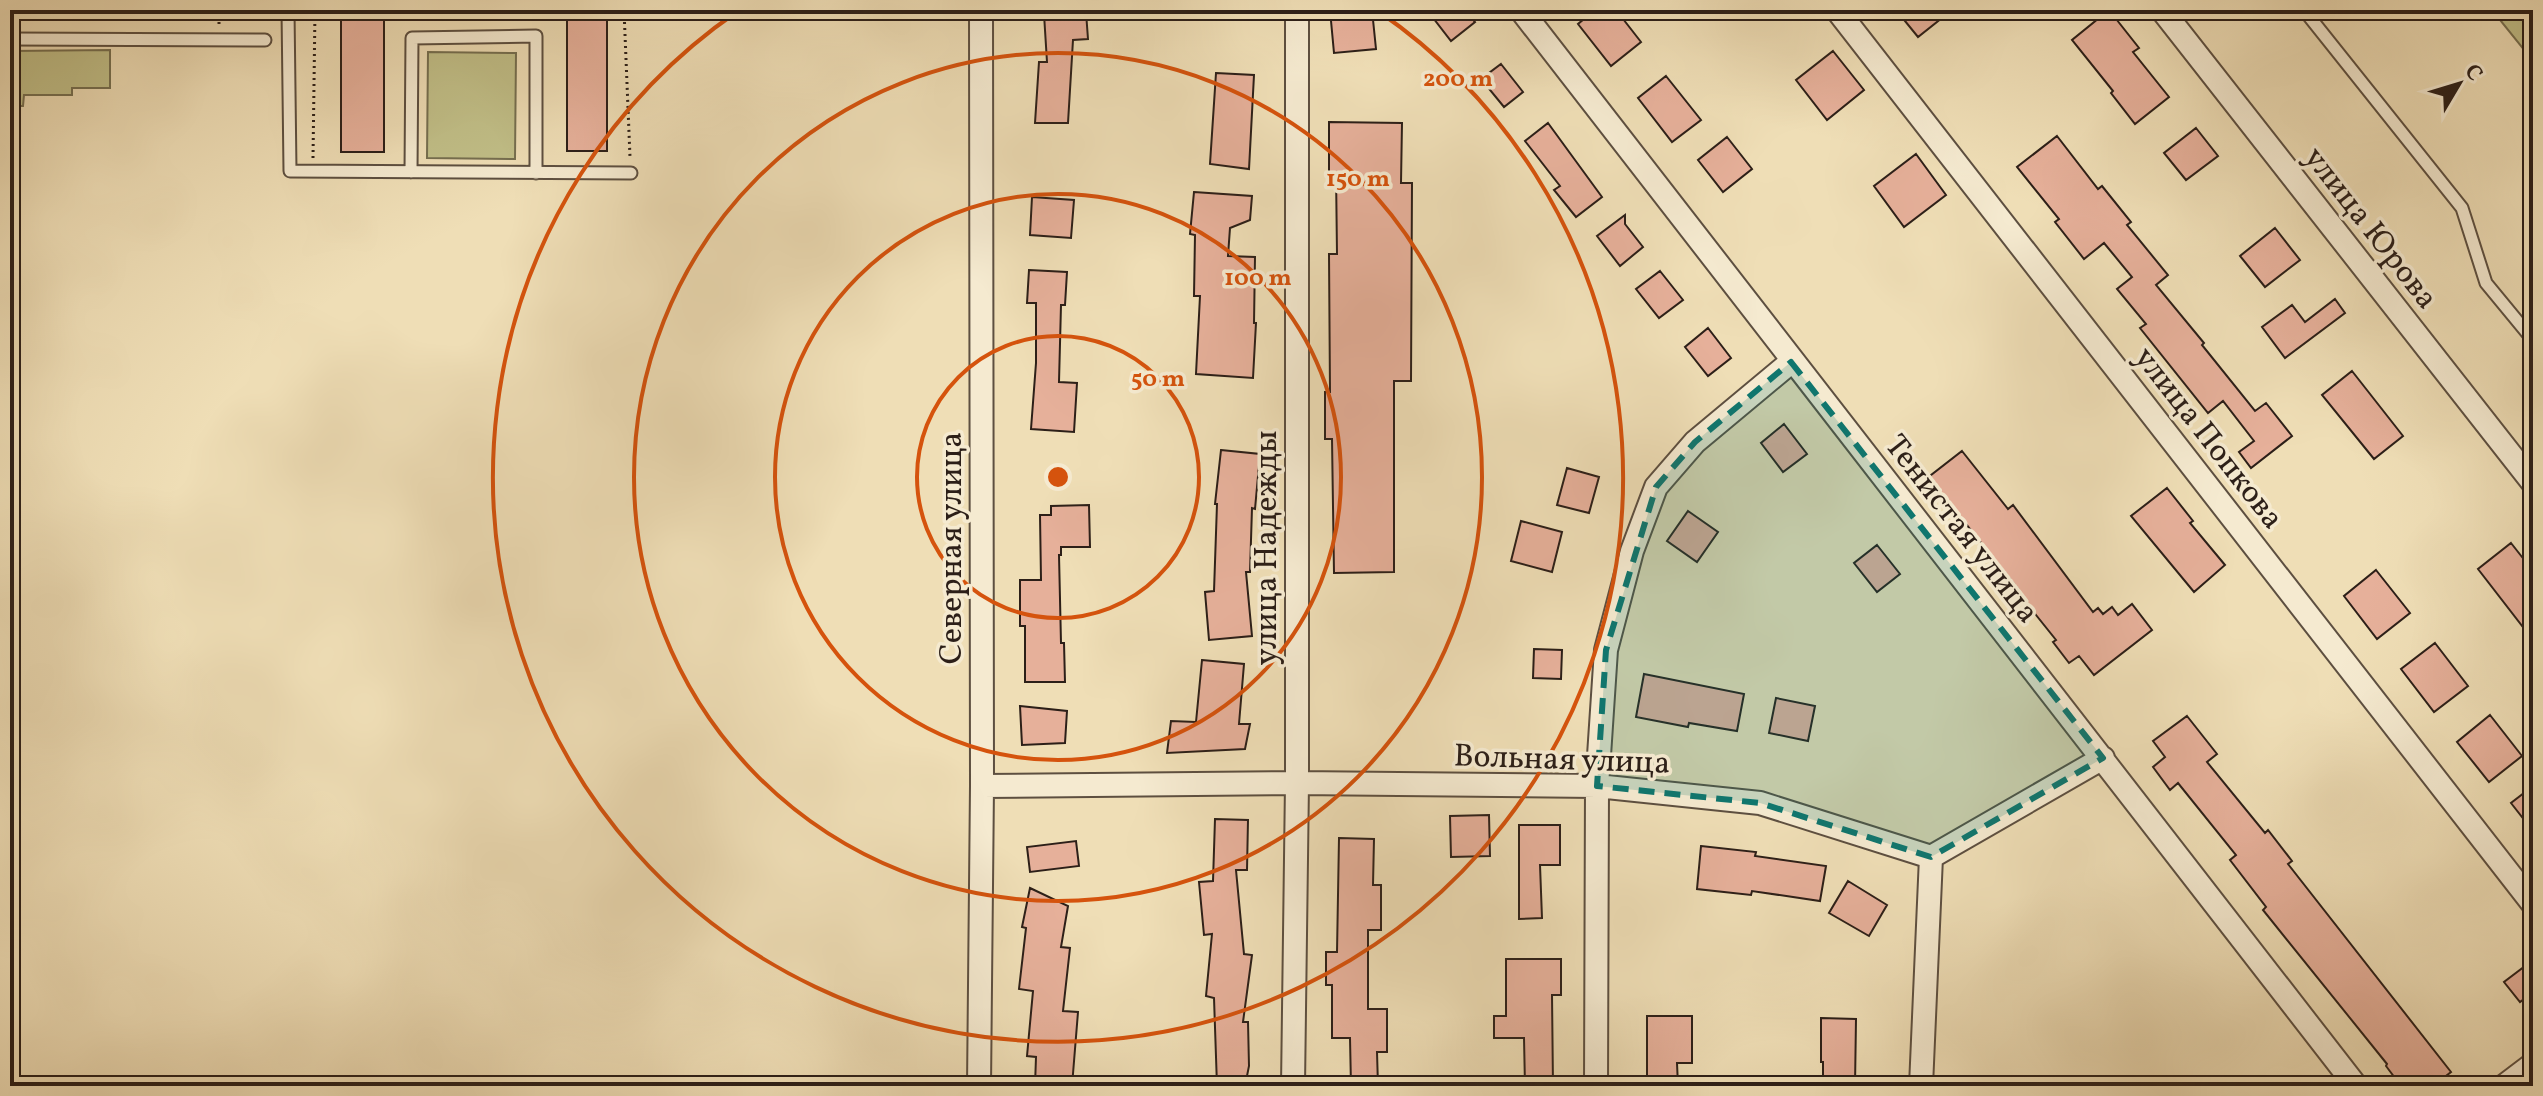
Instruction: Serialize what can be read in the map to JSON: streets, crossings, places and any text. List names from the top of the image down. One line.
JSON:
{"streets":{"street":["улица Юрова","улица Попкова","Тенистая улица","Северная улица","улица Надежды","Вольная улица"]},"crossings":[["Северная улица","Вольная улица"],["улица Надежды","Вольная улица"]],"north":"top right","rings":["200 m","150 m","100 m","50 m"]}
